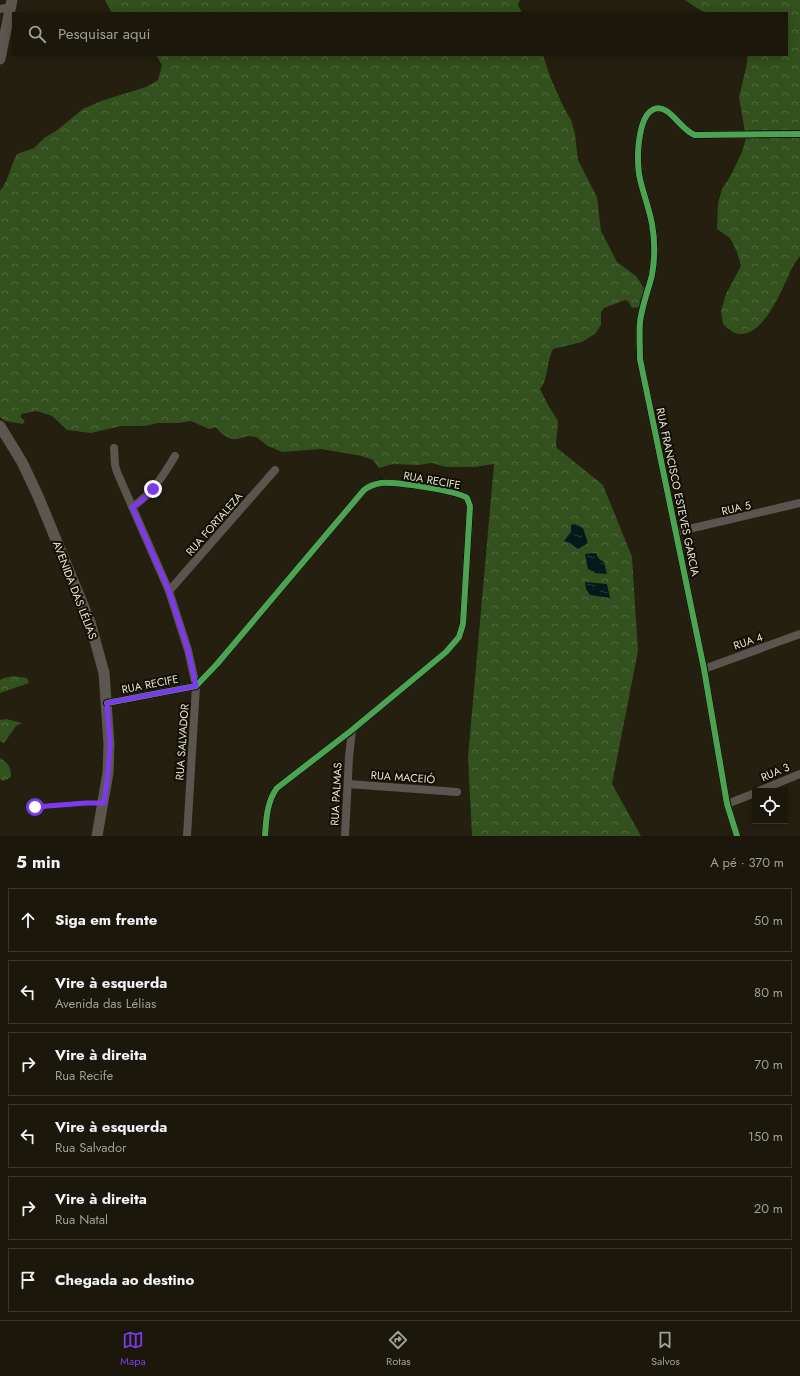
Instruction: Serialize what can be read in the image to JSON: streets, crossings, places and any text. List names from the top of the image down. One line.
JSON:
{"streets":{"street":["RUA RECIFE","RUA FRANCISCO ESTEVES GARCIA","RUA 5","RUA FORTALEZA","AVENIDA DAS LÉLIAS","RUA 4","RUA SALVADOR","RUA 3","RUA MACEIÓ","RUA PALMAS"]},"crossings":[["RUA RECIFE","AVENIDA DAS LÉLIAS"],["RUA RECIFE","RUA SALVADOR"],["RUA RECIFE","RUA PALMAS"],["RUA FRANCISCO ESTEVES GARCIA","RUA 5"],["RUA FRANCISCO ESTEVES GARCIA","RUA 4"],["RUA FRANCISCO ESTEVES GARCIA","RUA 3"],["RUA FORTALEZA","RUA SALVADOR"],["RUA MACEIÓ","RUA PALMAS"]],"page":{"search":"Pesquisar aqui","heading":["5 min","A pé · 370 m"],"list":[["Siga em frente","50 m"],["Vire à esquerda","Avenida das Lélias","80 m"],["Vire à direita","Rua Recife","70 m"],["Vire à esquerda","Rua Salvador","150 m"],["Vire à direita","Rua Natal","20 m"],"Chegada ao destino"],"nav":["Mapa","Rotas","Salvos"]}}
